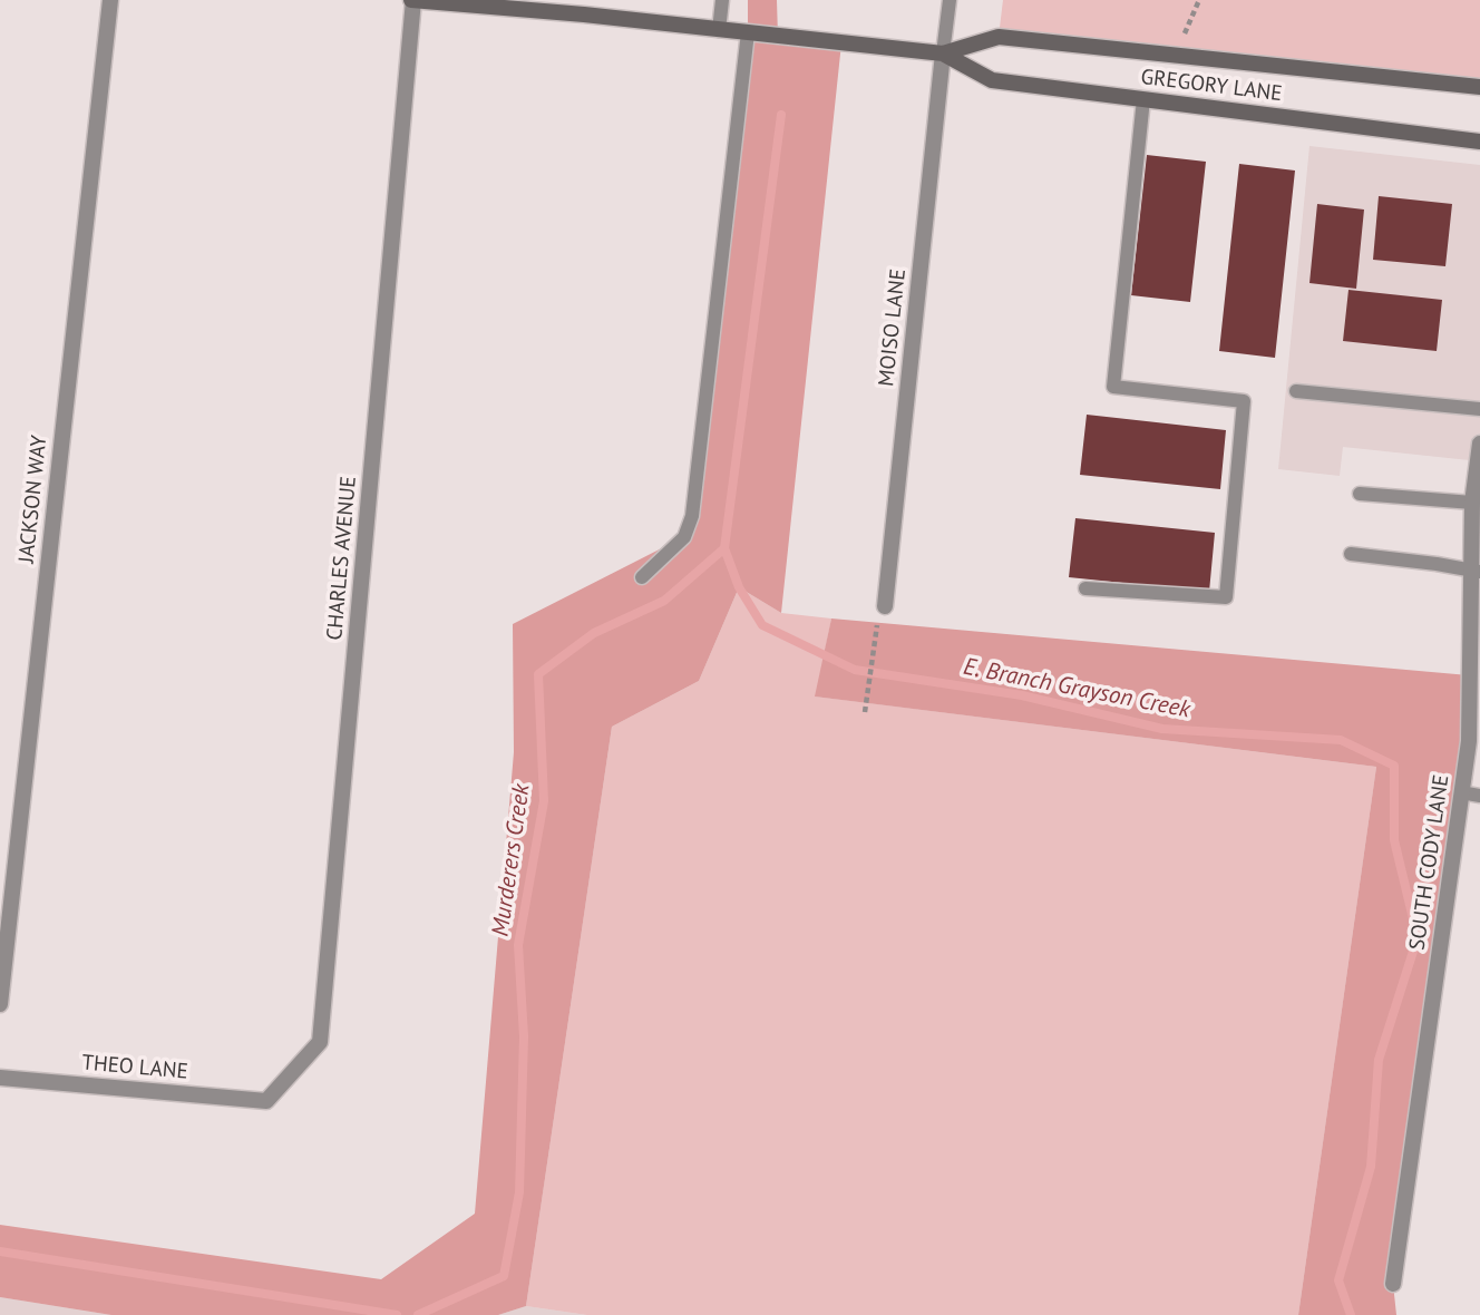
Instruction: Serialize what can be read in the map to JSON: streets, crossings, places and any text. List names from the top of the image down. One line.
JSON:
{"streets":{"main road":["GREGORY LANE"],"street":["MOISO LANE","JACKSON WAY","CHARLES AVENUE","SOUTH CODY LANE","THEO LANE"]},"crossings":[["GREGORY LANE","MOISO LANE"],["GREGORY LANE","CHARLES AVENUE"],["CHARLES AVENUE","THEO LANE"]],"water":["E. Branch Grayson Creek","Murderers Creek"]}
